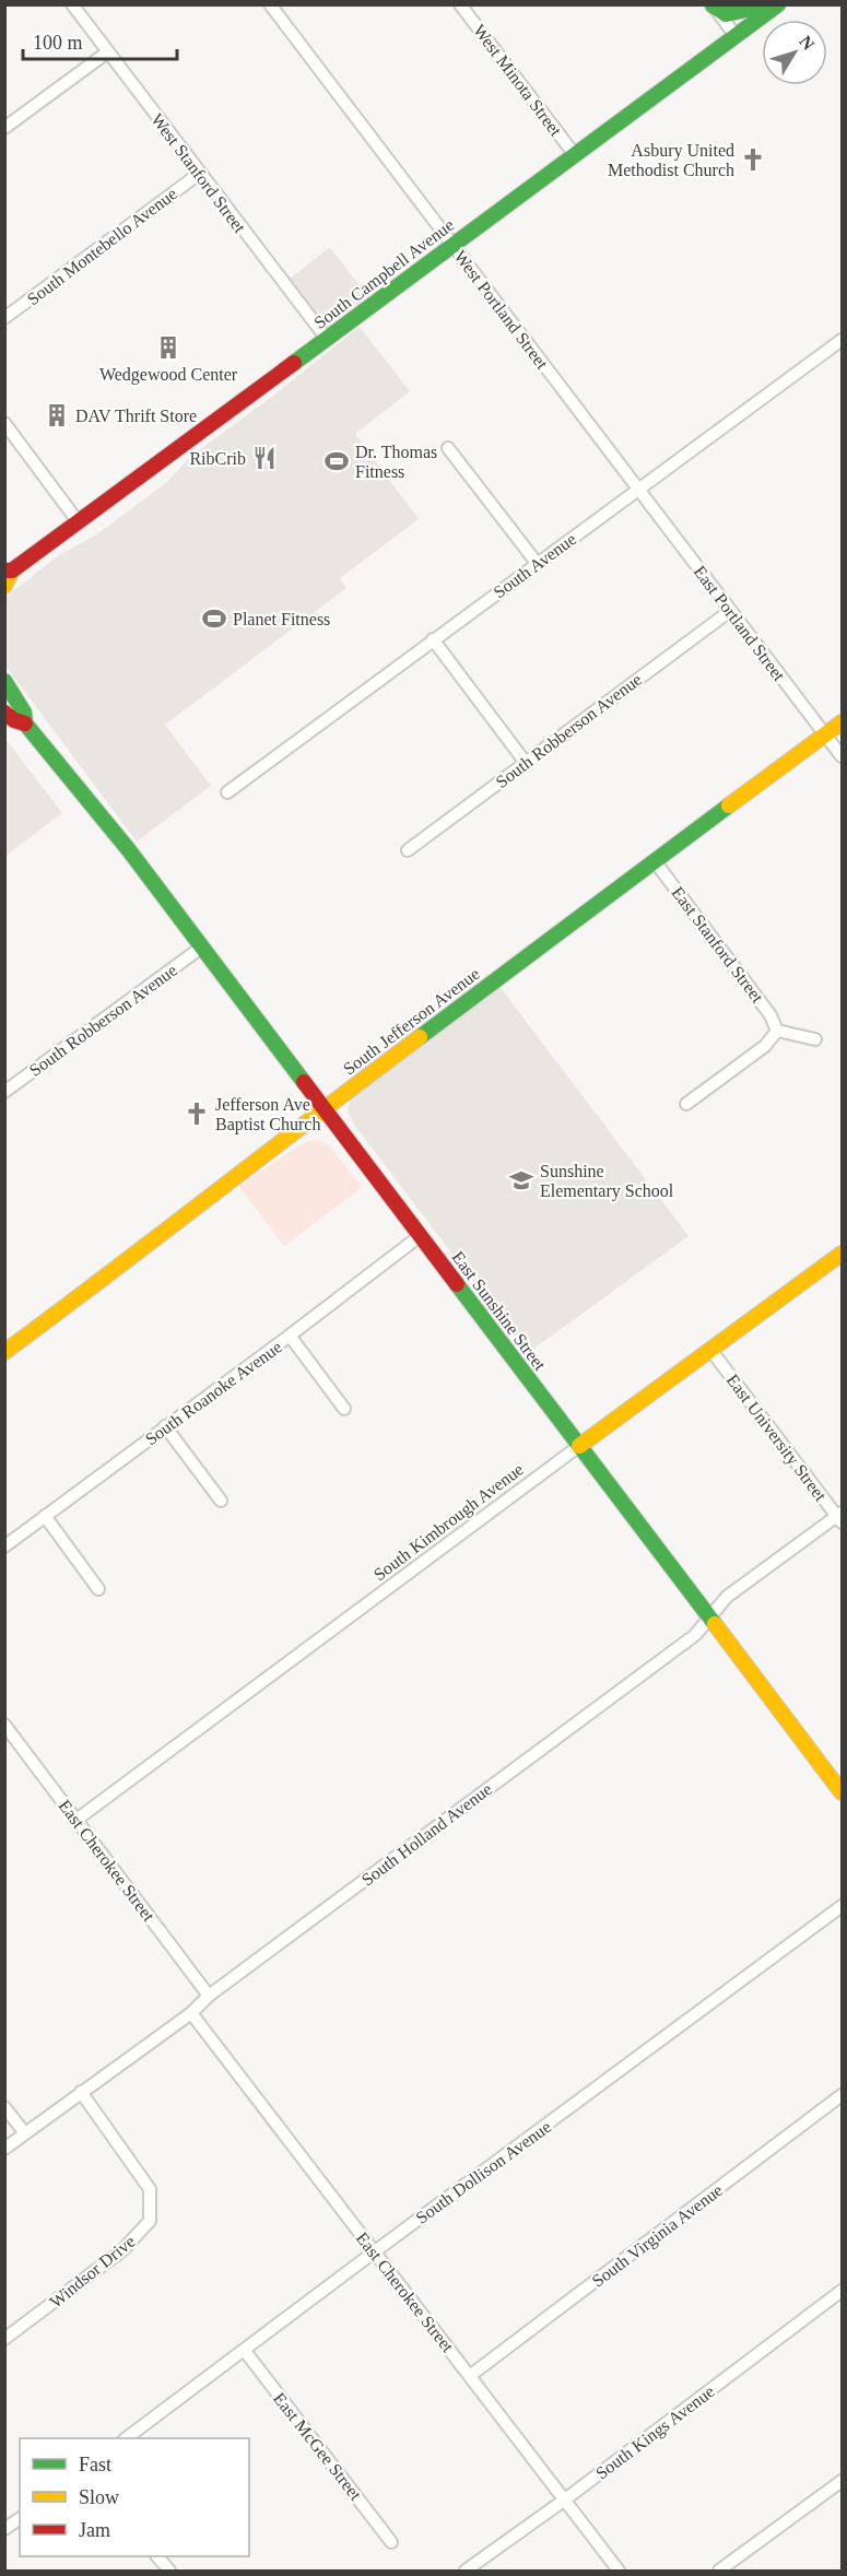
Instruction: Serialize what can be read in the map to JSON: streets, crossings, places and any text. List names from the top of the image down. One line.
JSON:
{"streets":{"main road":["South Campbell Avenue","South Jefferson Avenue","East Sunshine Street","South Kimbrough Avenue"],"street":["West Minota Street","West Stanford Street","South Montebello Avenue","West Portland Street","South Avenue","East Portland Street","South Robberson Avenue","East Stanford Street","South Roanoke Avenue","East University Street","South Holland Avenue","East Cherokee Street","South Dollison Avenue","South Virginia Avenue","Windsor Drive","South Kings Avenue","East McGee Street"]},"crossings":[["West Minota Street","South Campbell Avenue"],["West Stanford Street","South Montebello Avenue"],["West Stanford Street","South Campbell Avenue"],["South Campbell Avenue","West Portland Street"],["West Portland Street","South Avenue"],["West Portland Street","East Portland Street"],["South Avenue","East Portland Street"],["East Portland Street","South Robberson Avenue"],["East Portland Street","South Jefferson Avenue"],["South Robberson Avenue","East Sunshine Street"],["East Stanford Street","South Jefferson Avenue"],["South Jefferson Avenue","East Sunshine Street"],["East Sunshine Street","South Roanoke Avenue"],["East Sunshine Street","South Kimbrough Avenue"],["East Sunshine Street","South Holland Avenue"],["East University Street","South Kimbrough Avenue"],["East University Street","South Holland Avenue"],["South Kimbrough Avenue","East Cherokee Street"],["South Holland Avenue","East Cherokee Street"],["South Holland Avenue","Windsor Drive"],["East Cherokee Street","South Dollison Avenue"],["East Cherokee Street","South Virginia Avenue"],["East Cherokee Street","South Kings Avenue"],["South Dollison Avenue","East McGee Street"]],"places":{"church":["Asbury United Methodist Church","Jefferson Ave Baptist Church"],"building":["Wedgewood Center","DAV Thrift Store"],"restaurant":["RibCrib"],"sports":["Dr. Thomas Fitness","Planet Fitness"],"school or university":["Sunshine Elementary School"]},"legend":["Fast","Slow","Jam"],"scale_bar":"100 m","north":"top right"}
